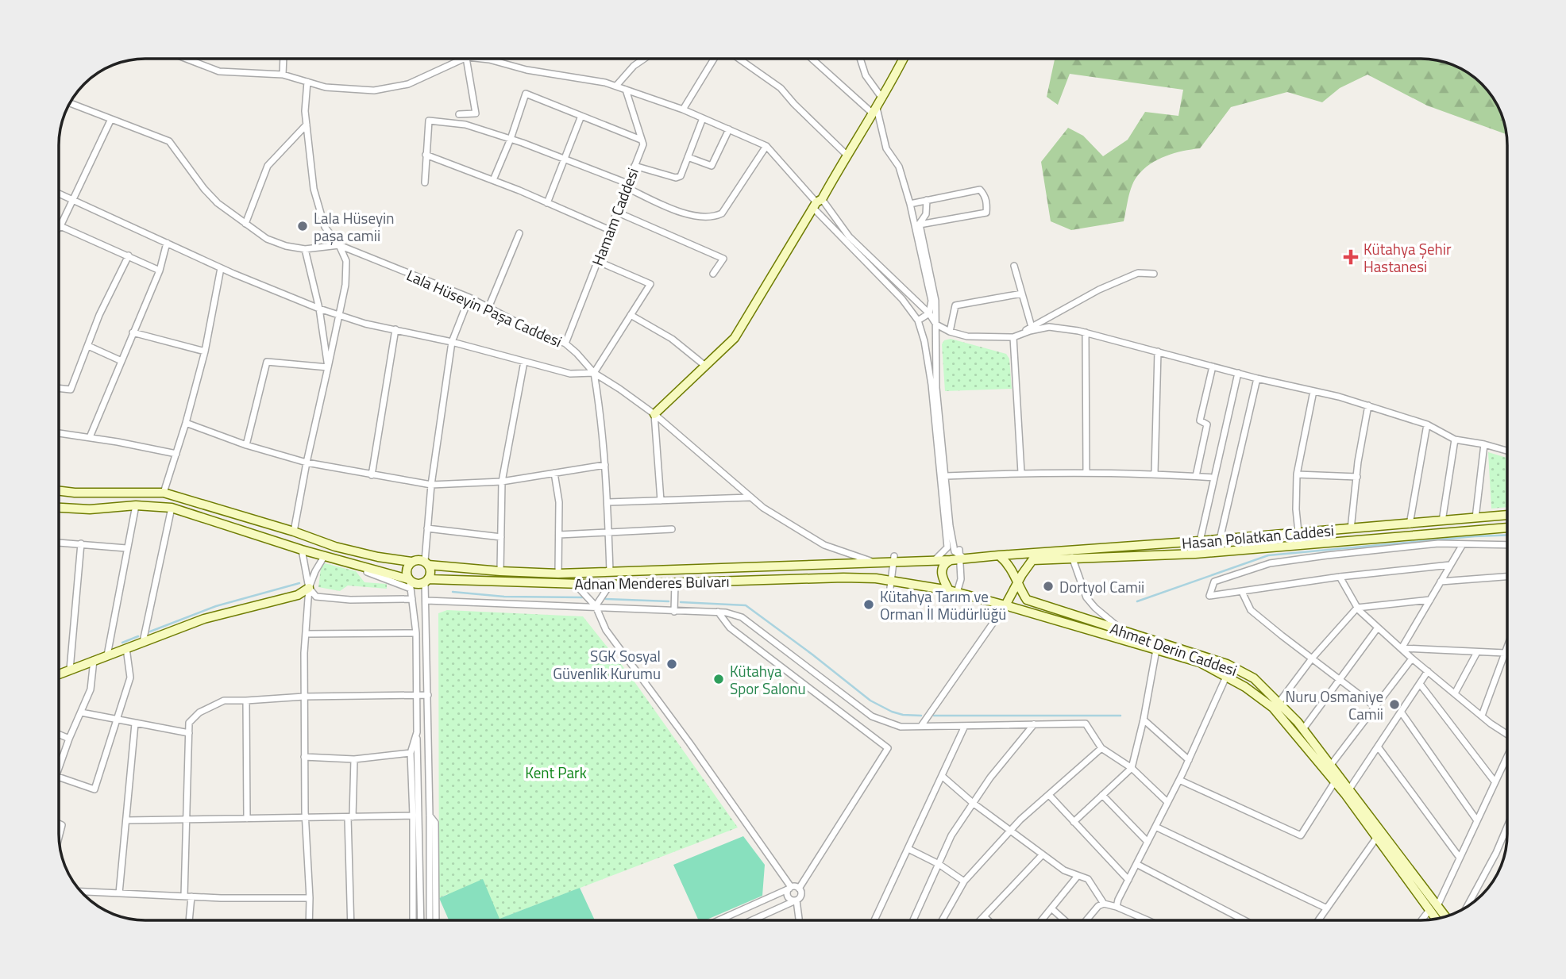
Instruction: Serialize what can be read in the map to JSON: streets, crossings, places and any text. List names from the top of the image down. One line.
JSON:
{"streets":{"main road":["Hasan Polatkan Caddesi","Adnan Menderes Bulvarı","Ahmet Derin Caddesi"],"street":["Hamam Caddesi","Lala Hüseyin Paşa Caddesi"]},"crossings":[["Hamam Caddesi","Lala Hüseyin Paşa Caddesi"],["Hasan Polatkan Caddesi","Ahmet Derin Caddesi"],["Adnan Menderes Bulvarı","Ahmet Derin Caddesi"]],"parks":["Kent Park"],"places":{"other":["Lala Hüseyin paşa camii","Dortyol Camii","Kütahya Tarım ve Orman İl Müdürlüğü","SGK Sosyal Güvenlik Kurumu","Kütahya Spor Salonu","Nuru Osmaniye Camii"],"health":["Kütahya Şehir Hastanesi"]}}
